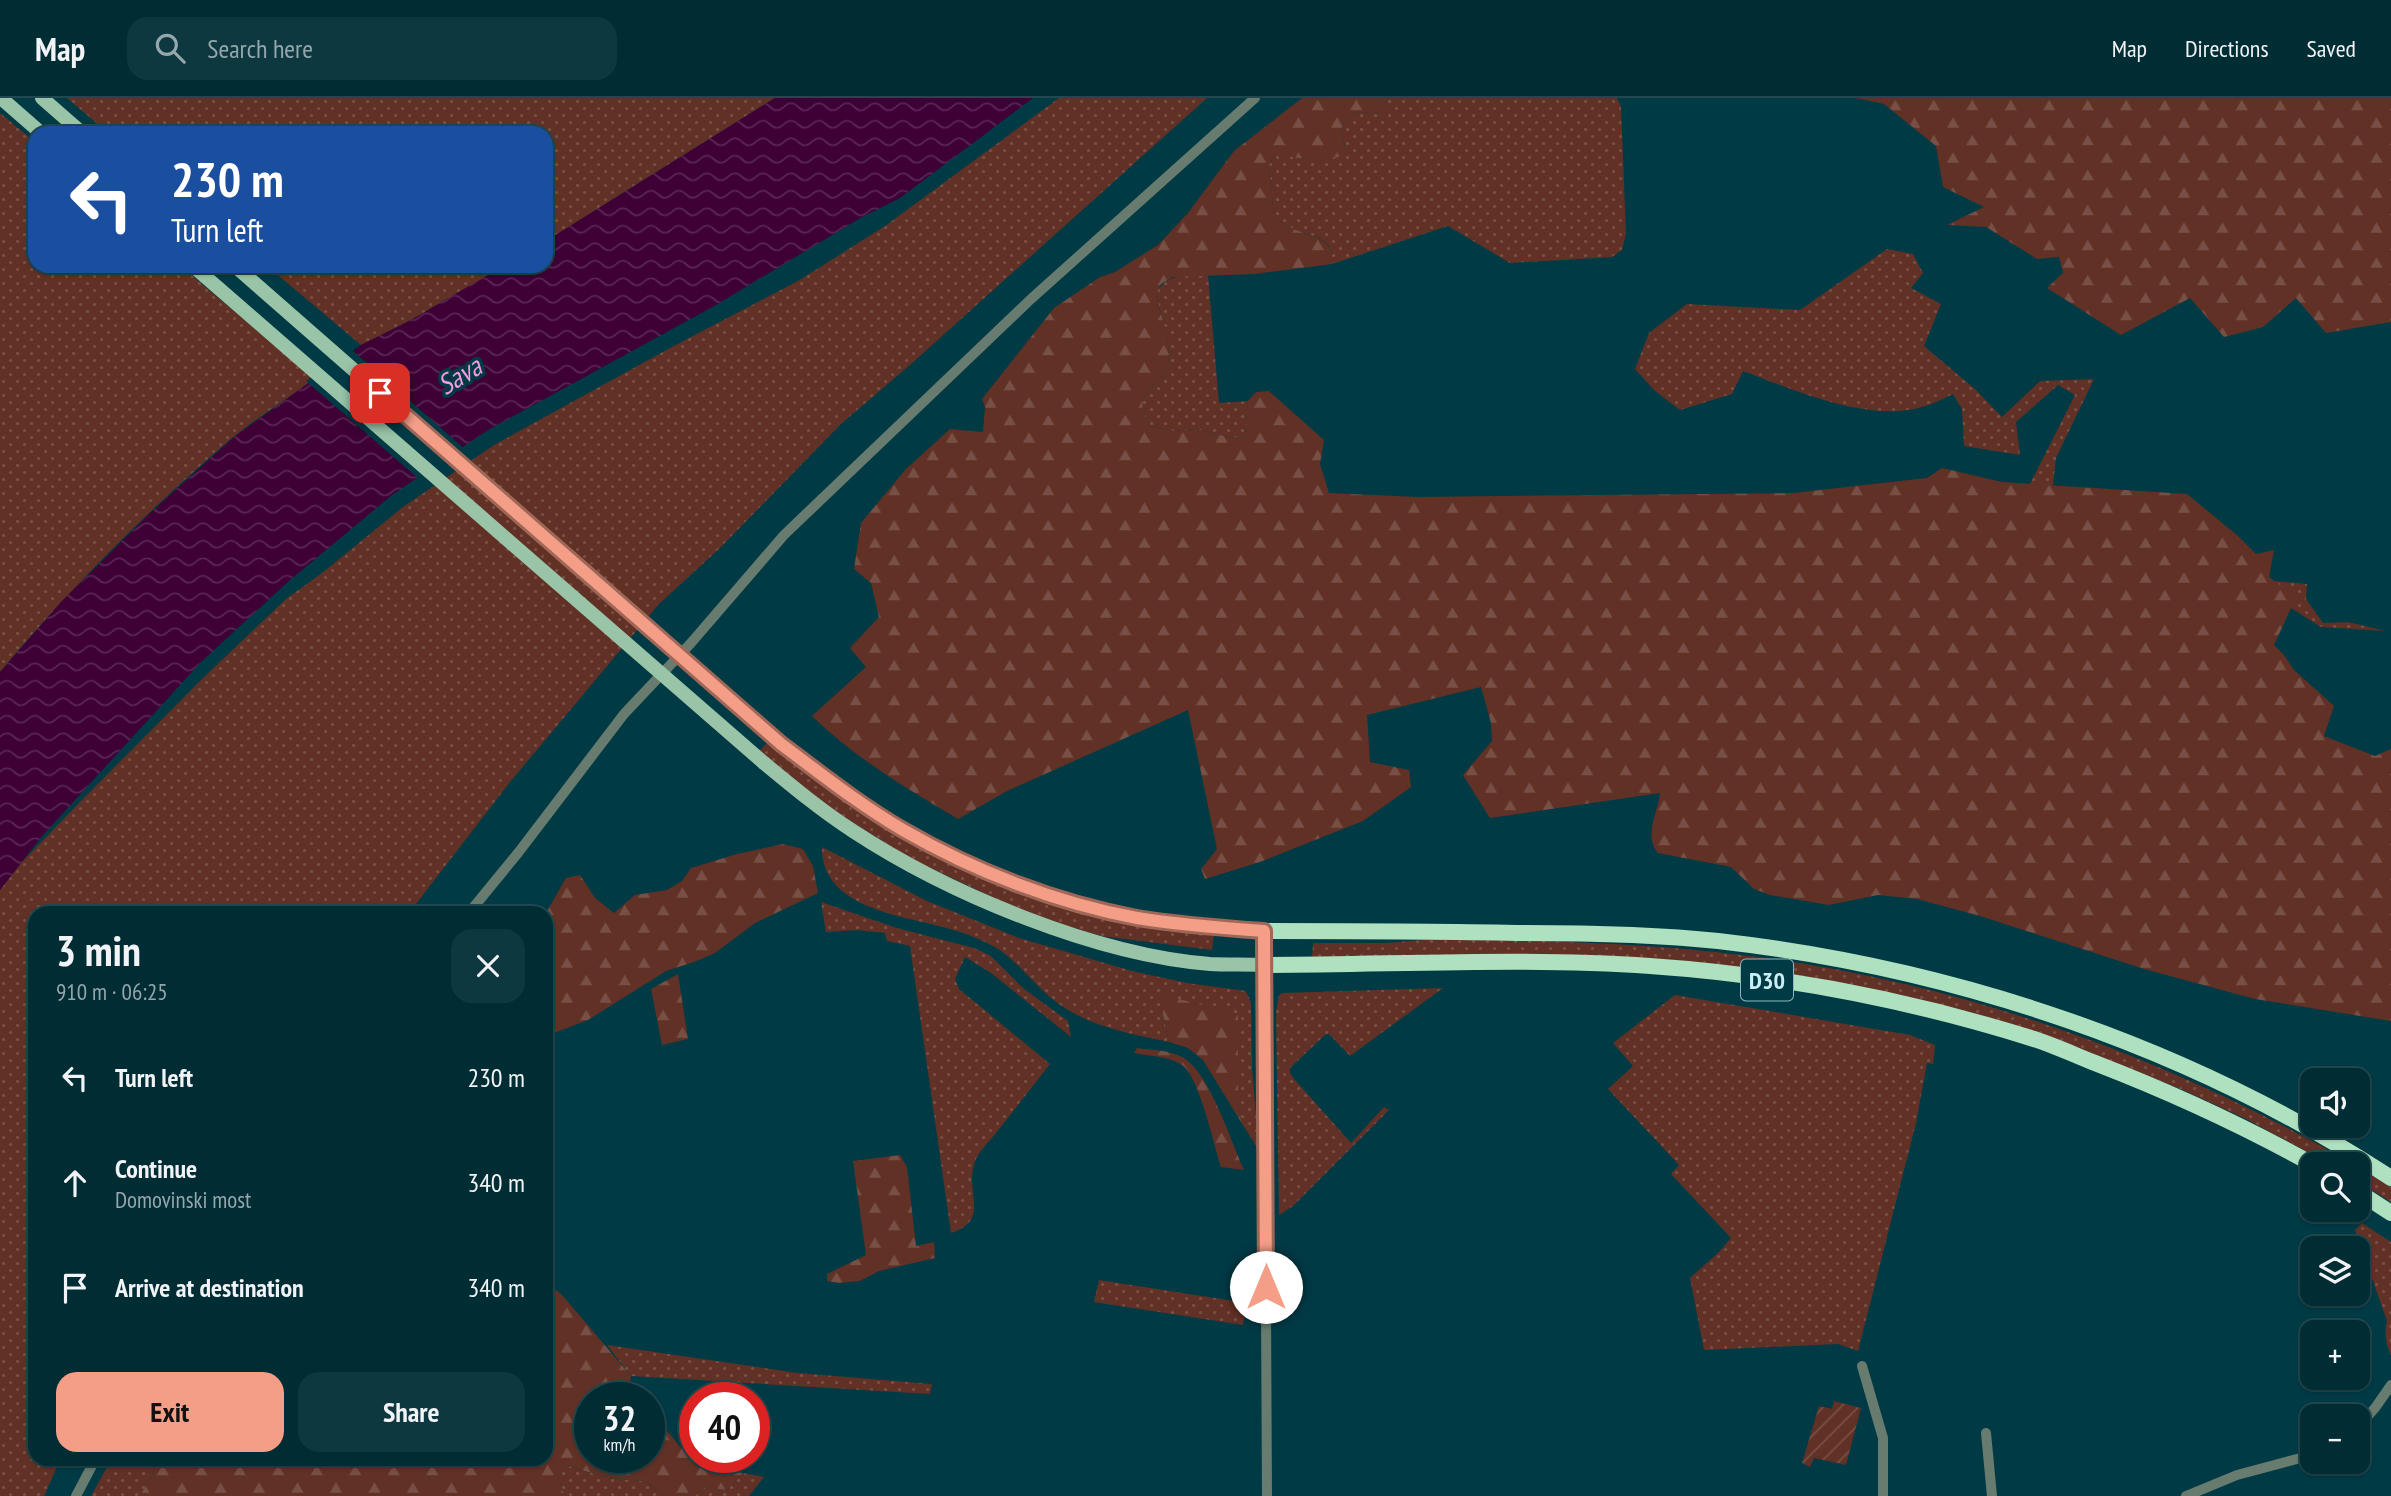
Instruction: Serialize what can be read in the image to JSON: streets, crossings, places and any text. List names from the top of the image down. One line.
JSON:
{"streets":{"highway":["D30"]},"water":["Sava"],"page":{"header":"Map","search":"Search here","nav":["Map","Directions","Saved"],"turn":["230 m","Turn left"],"heading":["3 min","910 m · 06:25"],"list":[{"name":"Turn left","value":"230 m"},{"name":"Continue","note":"Domovinski most","value":"340 m"},{"name":"Arrive at destination","value":"340 m"}],"map_buttons":["+","−"],"buttons":["Exit","Share"],"speed":"32 km/h","limit":"40"}}
